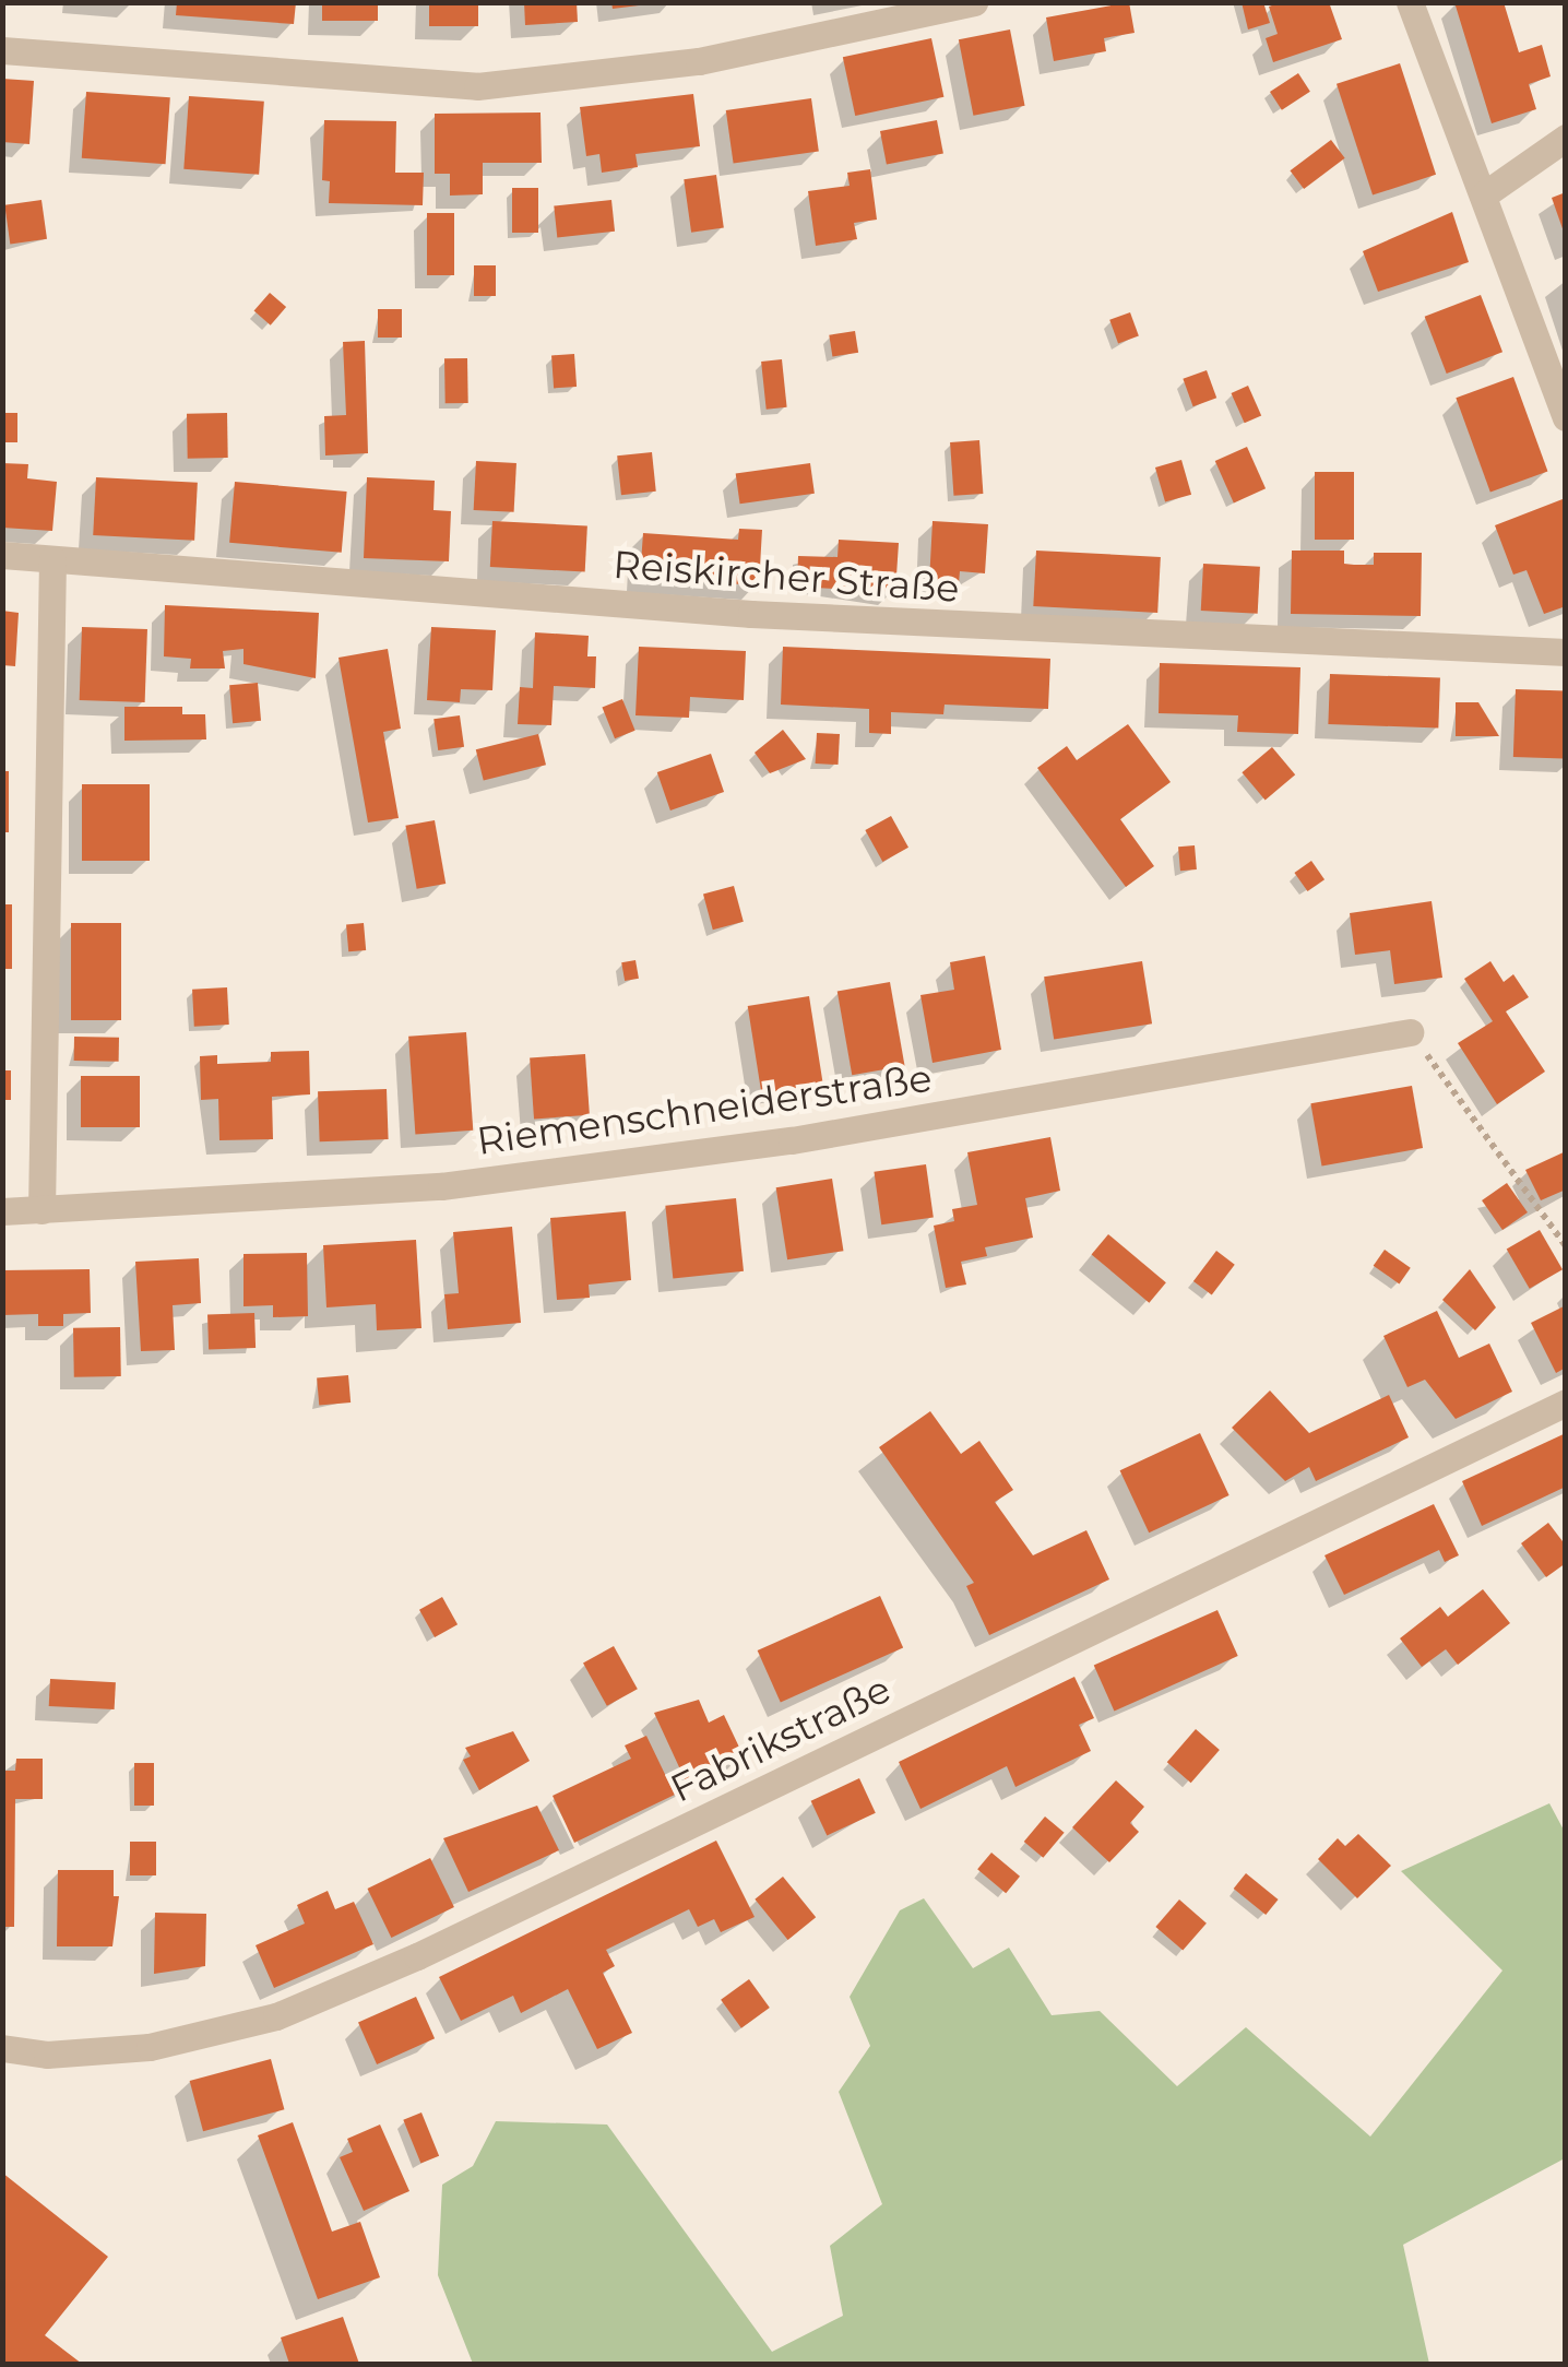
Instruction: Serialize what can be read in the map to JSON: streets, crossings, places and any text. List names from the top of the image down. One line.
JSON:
{"streets":{"street":["Reiskircher Straße","Riemenschneiderstraße","Fabrikstraße"]}}
